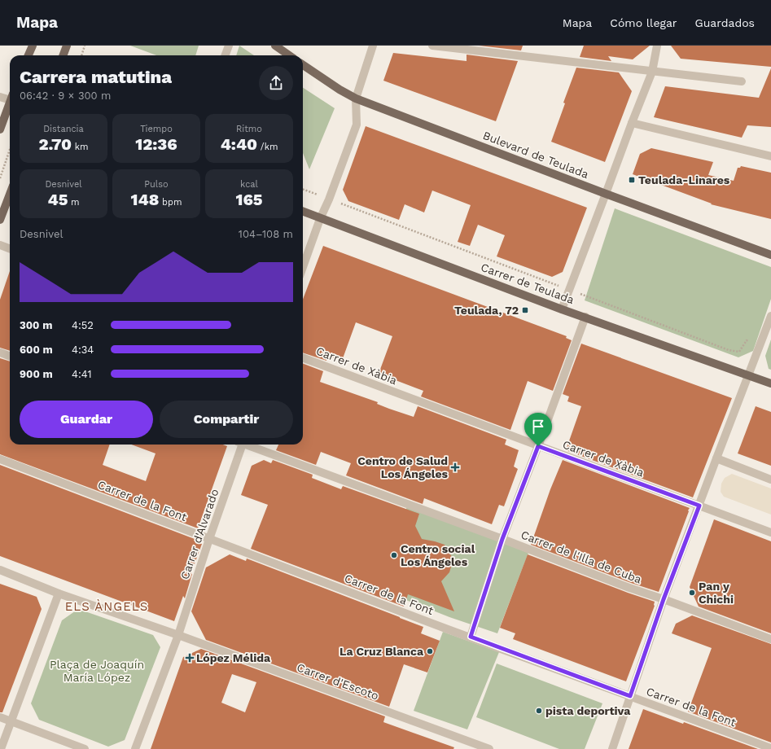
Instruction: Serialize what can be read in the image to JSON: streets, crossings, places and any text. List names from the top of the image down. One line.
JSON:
{"streets":{"main road":["Bulevard de Teulada","Carrer de Teulada"],"street":["Carrer de Xàbia","Carrer de la Font","Carrer d'Alvarado","Carrer de l'Illa de Cuba","Carrer d'Escoto"]},"crossings":[["Carrer de la Font","Carrer d'Alvarado"],["Carrer d'Alvarado","Carrer d'Escoto"]],"districts":["ELS ÀNGELS"],"parks":["Plaça de Joaquín María López"],"places":{"transit":["Teulada-Linares","Teulada, 72"],"health":["Centro de Salud Los Ángeles","López Mélida"],"other":["Centro social Los Ángeles","Pan y Chichi","La Cruz Blanca","pista deportiva"]},"page":{"header":"Mapa","nav":["Mapa","Cómo llegar","Guardados"],"heading":["Carrera matutina","06:42 · 9 × 300 m"],"stats":[["Distancia","2.70 km"],["Tiempo","12:36"],["Ritmo","4:40 /km"],["Desnivel","45 m"],["Pulso","148 bpm"],["kcal","165"]],"chart":["Desnivel","104–108 m"],"list":[{"name":"300 m","note":"4:52"},{"name":"600 m","note":"4:34"},{"name":"900 m","note":"4:41"}],"buttons":["Guardar","Compartir"]}}
